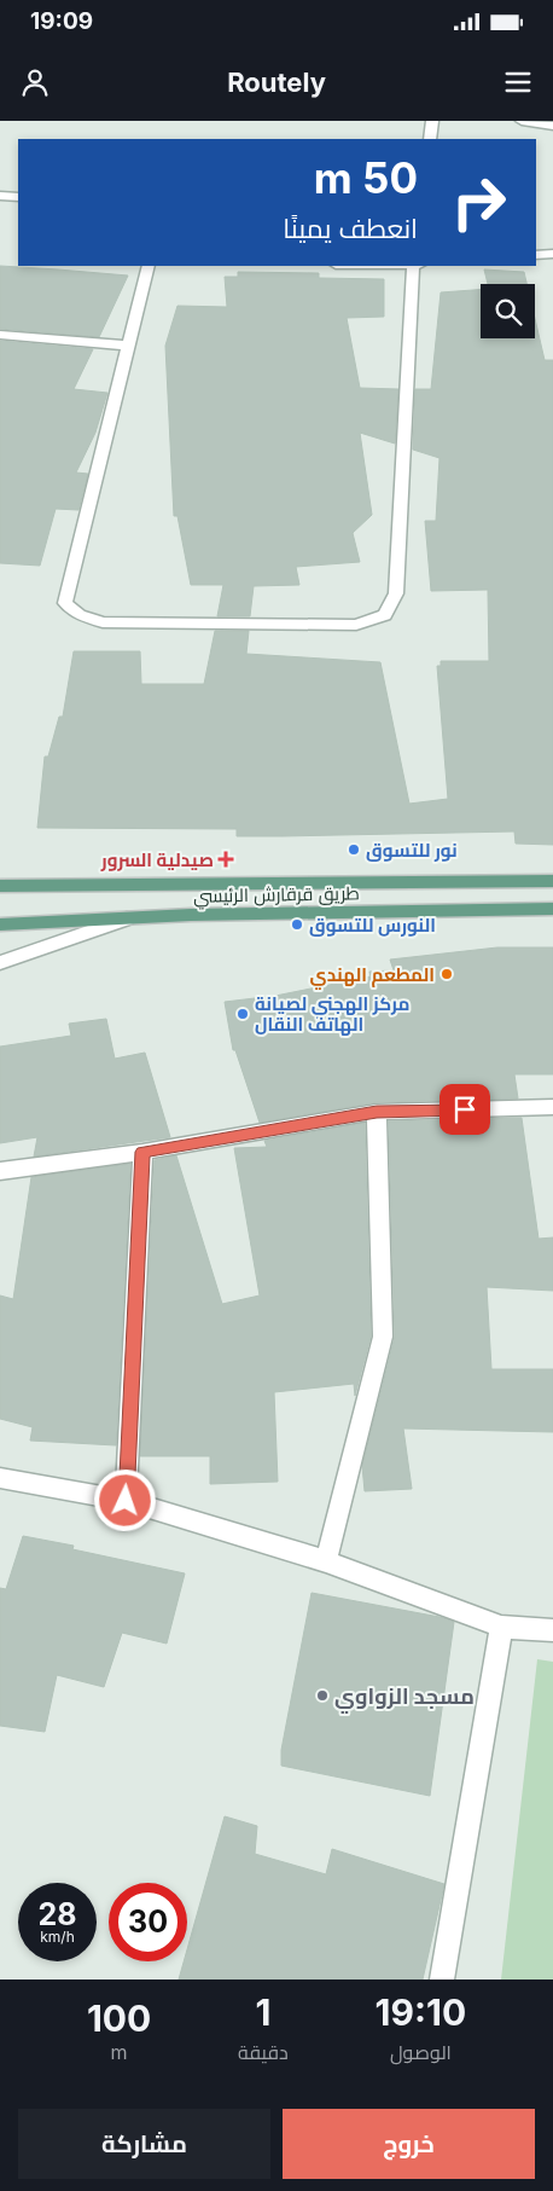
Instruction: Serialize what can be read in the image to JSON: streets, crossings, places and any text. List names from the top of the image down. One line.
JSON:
{"streets":{"main road":["طريق قرقارش الرئيسي"]},"places":{"other":["نور للتسوق","النورس للتسوق","المطعم الهندي","مركز الهجني لصيانة الهاتف النقال","مسجد الزواوي"],"health":["صيدلية السرور"]},"page":{"status":"19:09","header":"Routely","turn":["50 m","انعطف يمينًا"],"speed":"28 km/h","limit":"30","eta":["19:10","الوصول","1","دقيقة","100","m"],"buttons":["خروج","مشاركة"]}}
